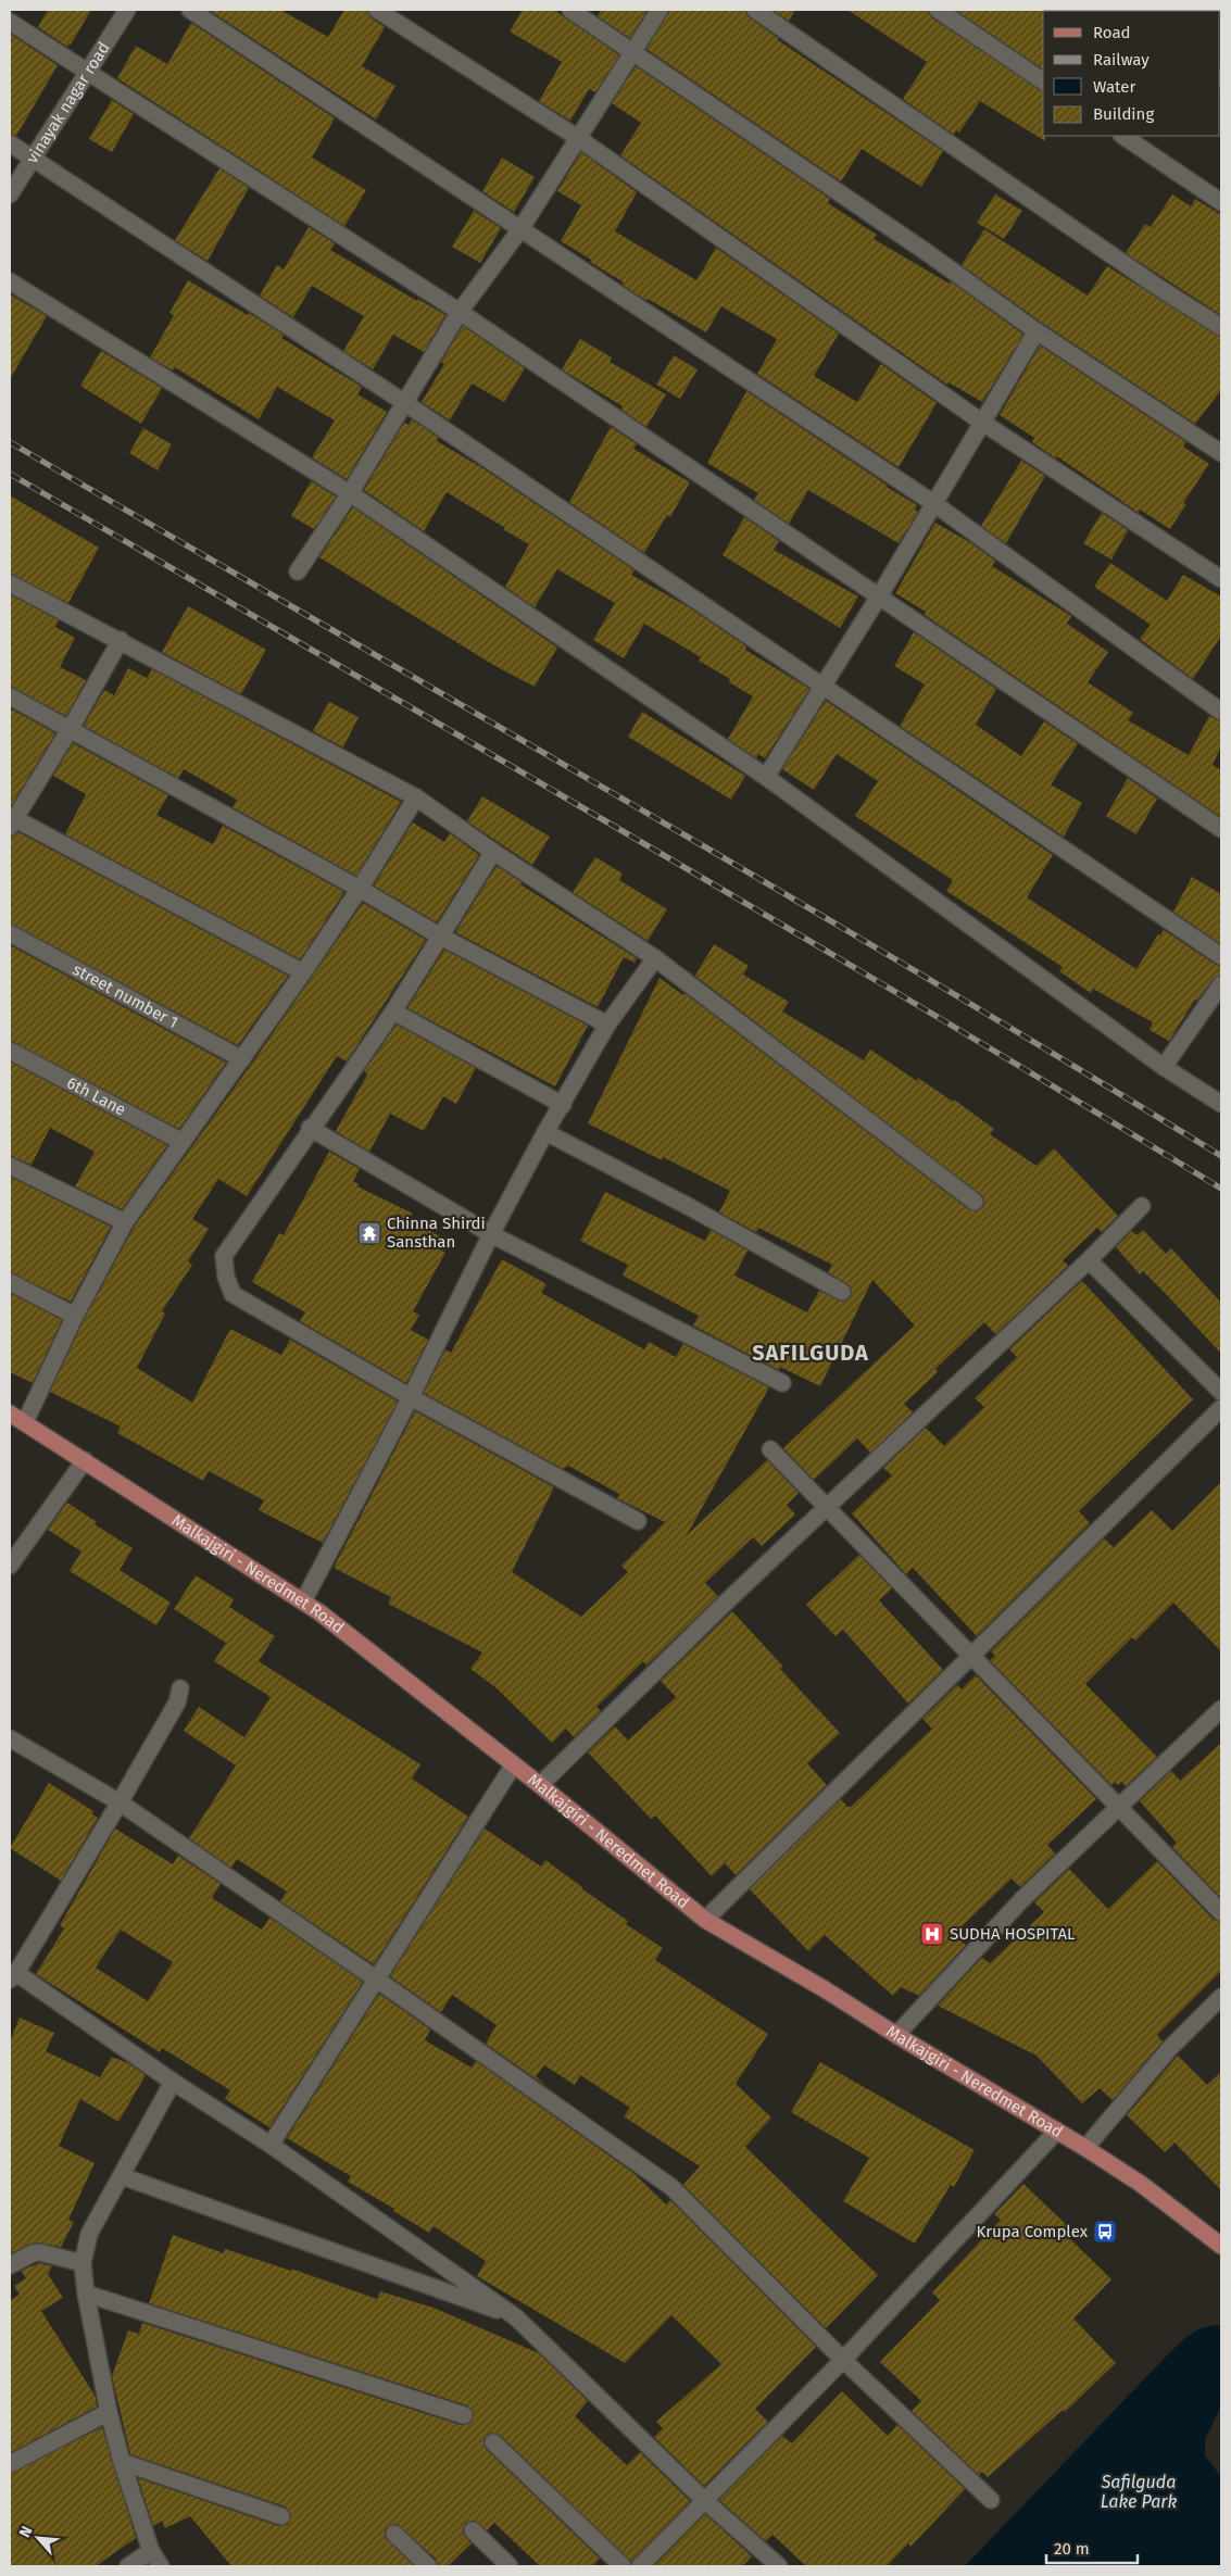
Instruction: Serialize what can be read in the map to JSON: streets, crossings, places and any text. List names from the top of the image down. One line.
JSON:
{"streets":{"main road":["Malkajgiri - Neredmet Road"],"street":["vinayak nagar road","street number 1","6th Lane"]},"districts":["SAFILGUDA"],"water":["Safilguda Lake Park"],"places":{"temple":["Chinna Shirdi Sansthan"],"hospital":["SUDHA HOSPITAL"],"bus stop":["Krupa Complex"]},"legend":["Road","Railway","Water","Building"],"scale_bar":"20 m","north":"top left"}
